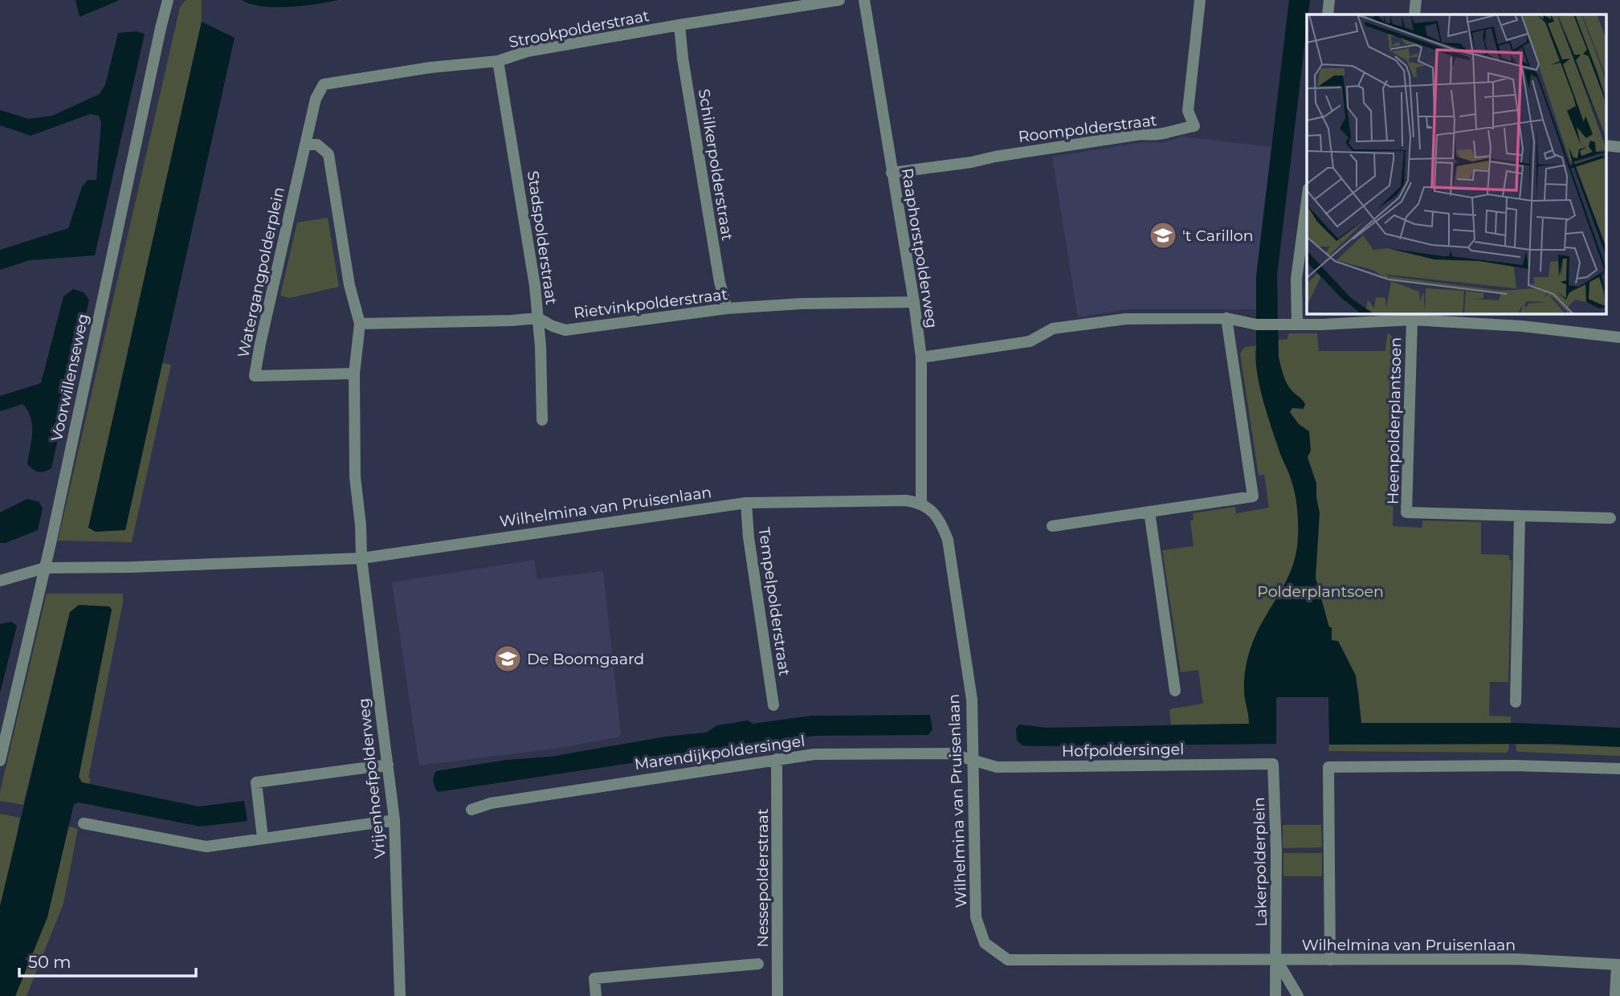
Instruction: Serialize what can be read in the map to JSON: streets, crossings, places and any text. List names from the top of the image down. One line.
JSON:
{"streets":{"street":["Strookpolderstraat","Roompolderstraat","Schilkerpolderstraat","Stadspolderstraat","Raaphorstpolderweg","Watergangpolderplein","Rietvinkpolderstraat","Voorwillenseweg","Heenpolderplantsoen","Wilhelmina van Pruisenlaan","Tempelpolderstraat","Hofpoldersingel","Marendijkpoldersingel","Vrijenhoefpolderweg","Lakerpolderplein","Nessepolderstraat"]},"crossings":[["Strookpolderstraat","Schilkerpolderstraat"],["Strookpolderstraat","Stadspolderstraat"],["Strookpolderstraat","Watergangpolderplein"],["Roompolderstraat","Raaphorstpolderweg"],["Schilkerpolderstraat","Rietvinkpolderstraat"],["Stadspolderstraat","Rietvinkpolderstraat"],["Raaphorstpolderweg","Rietvinkpolderstraat"],["Raaphorstpolderweg","Wilhelmina van Pruisenlaan"],["Voorwillenseweg","Wilhelmina van Pruisenlaan"],["Wilhelmina van Pruisenlaan","Tempelpolderstraat"],["Wilhelmina van Pruisenlaan","Hofpoldersingel"],["Wilhelmina van Pruisenlaan","Marendijkpoldersingel"],["Wilhelmina van Pruisenlaan","Vrijenhoefpolderweg"],["Wilhelmina van Pruisenlaan","Lakerpolderplein"],["Hofpoldersingel","Marendijkpoldersingel"],["Hofpoldersingel","Lakerpolderplein"],["Marendijkpoldersingel","Nessepolderstraat"]],"parks":["Polderplantsoen"],"places":{"school or university":["'t Carillon","De Boomgaard"]},"scale_bar":"50 m"}
